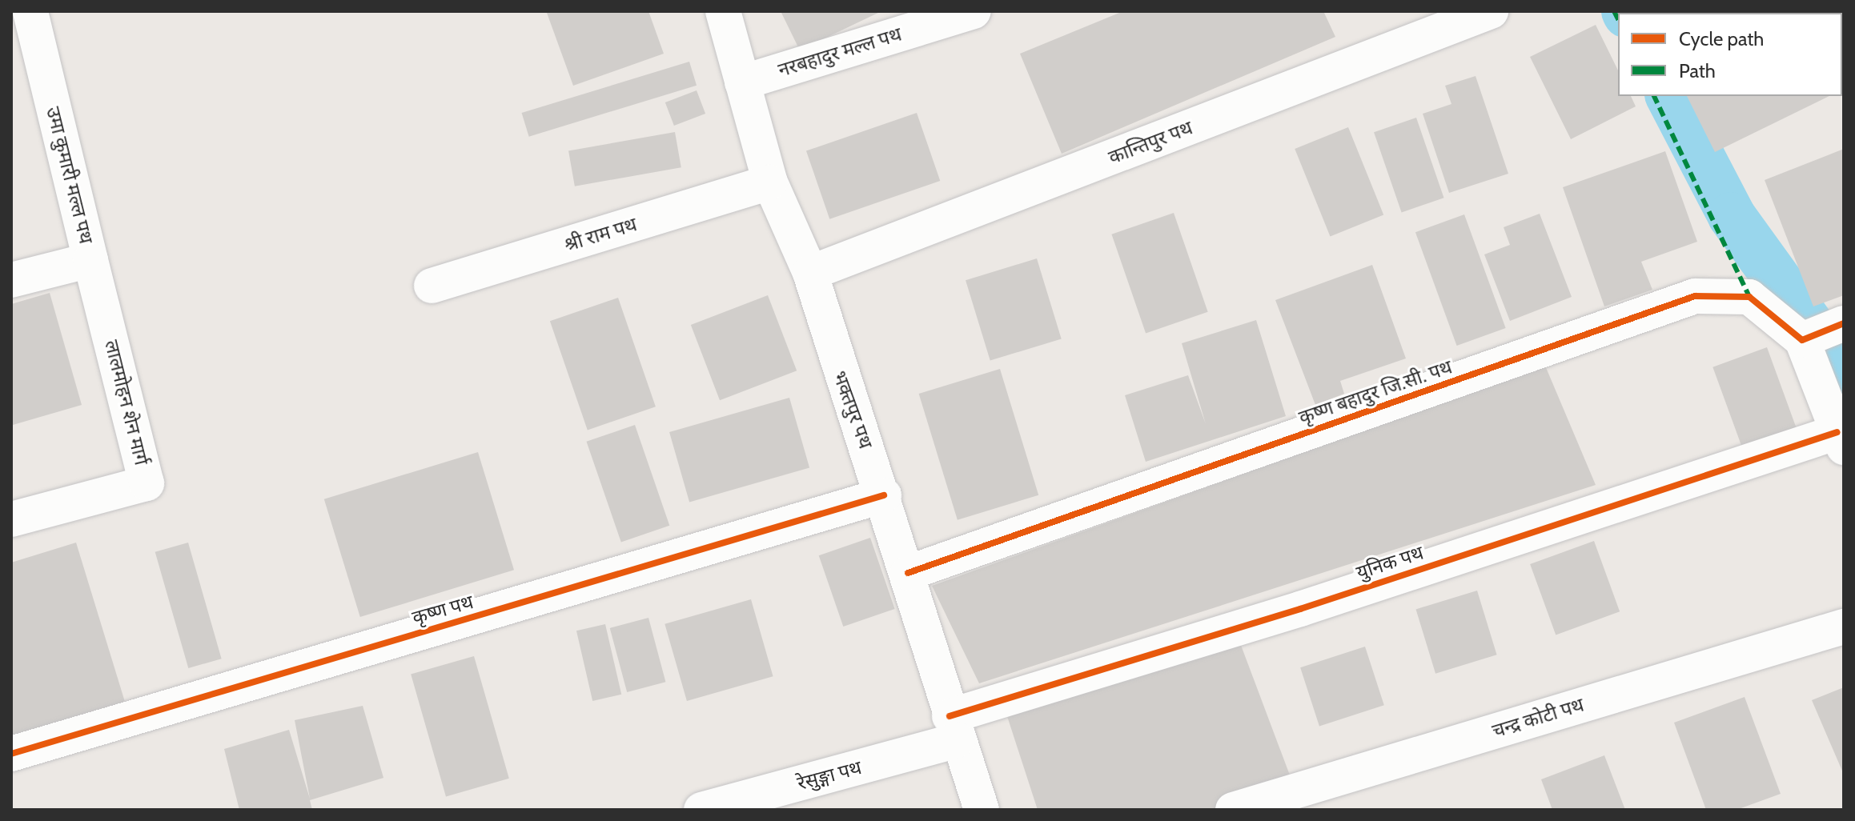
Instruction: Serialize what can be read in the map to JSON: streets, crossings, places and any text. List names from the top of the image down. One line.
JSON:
{"streets":{"street":["नरबहादुर मल्ल पथ","कान्तिपुर पथ","उमा कुमारी मल्ल पथ","श्री राम पथ","कृष्ण बहादुर जि.सी. पथ","लालमोहन शेन मार्ग","भक्तपुर पथ","युनिक पथ","कृष्ण पथ","चन्द्र कोटी पथ","रेसुङ्गा पथ"]},"crossings":[["नरबहादुर मल्ल पथ","भक्तपुर पथ"],["कान्तिपुर पथ","भक्तपुर पथ"],["उमा कुमारी मल्ल पथ","लालमोहन शेन मार्ग"],["श्री राम पथ","भक्तपुर पथ"],["कृष्ण बहादुर जि.सी. पथ","भक्तपुर पथ"],["भक्तपुर पथ","युनिक पथ"],["भक्तपुर पथ","कृष्ण पथ"],["भक्तपुर पथ","रेसुङ्गा पथ"],["युनिक पथ","रेसुङ्गा पथ"]],"legend":["Cycle path","Path"]}
